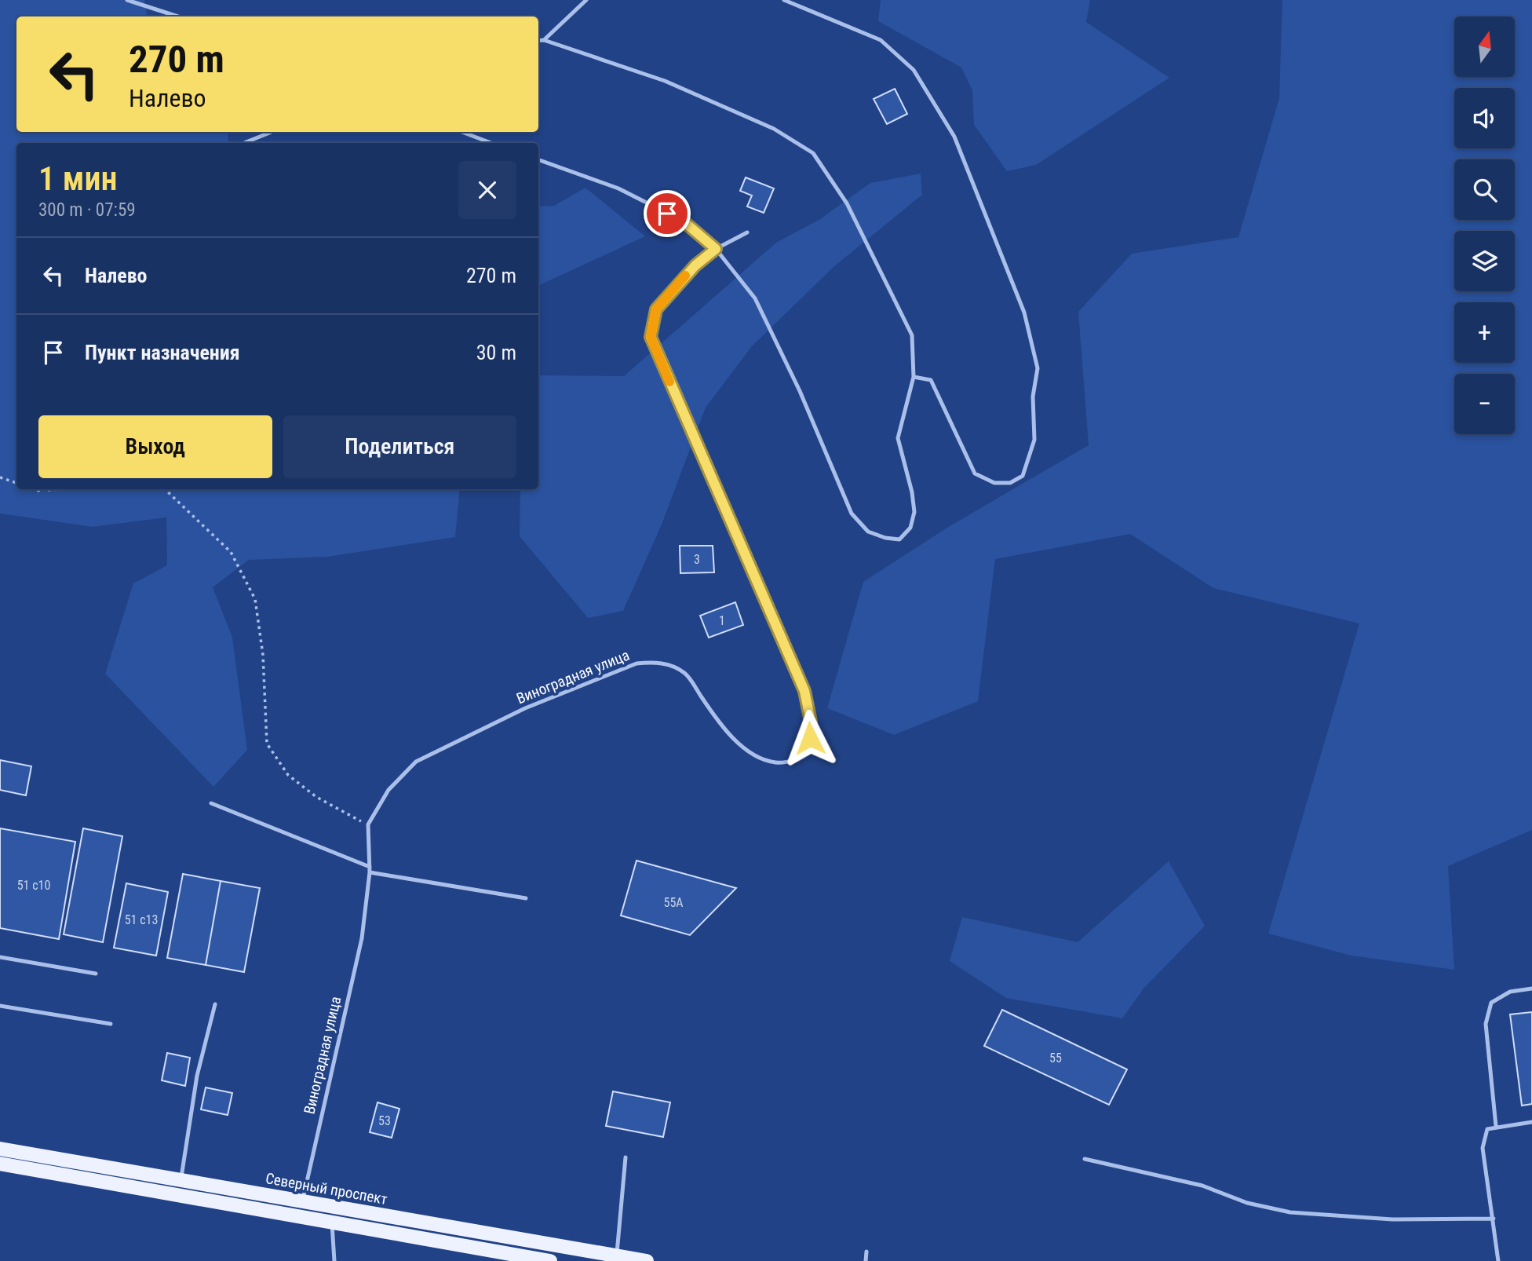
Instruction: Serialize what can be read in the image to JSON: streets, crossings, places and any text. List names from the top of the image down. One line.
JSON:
{"streets":{"main road":["Северный проспект"],"lane":["Виноградная улица"]},"crossings":[["Виноградная улица","Северный проспект"]],"house_numbers":["3","1","51 с10","55А","51 с13","55","53"],"north":"top","page":{"map_buttons":["+","−"],"turn":["270 m","Налево"],"heading":["1 мин","300 m · 07:59"],"list":[{"name":"Налево","value":"270 m"},{"name":"Пункт назначения","value":"30 m"}],"buttons":["Выход","Поделиться"]}}
